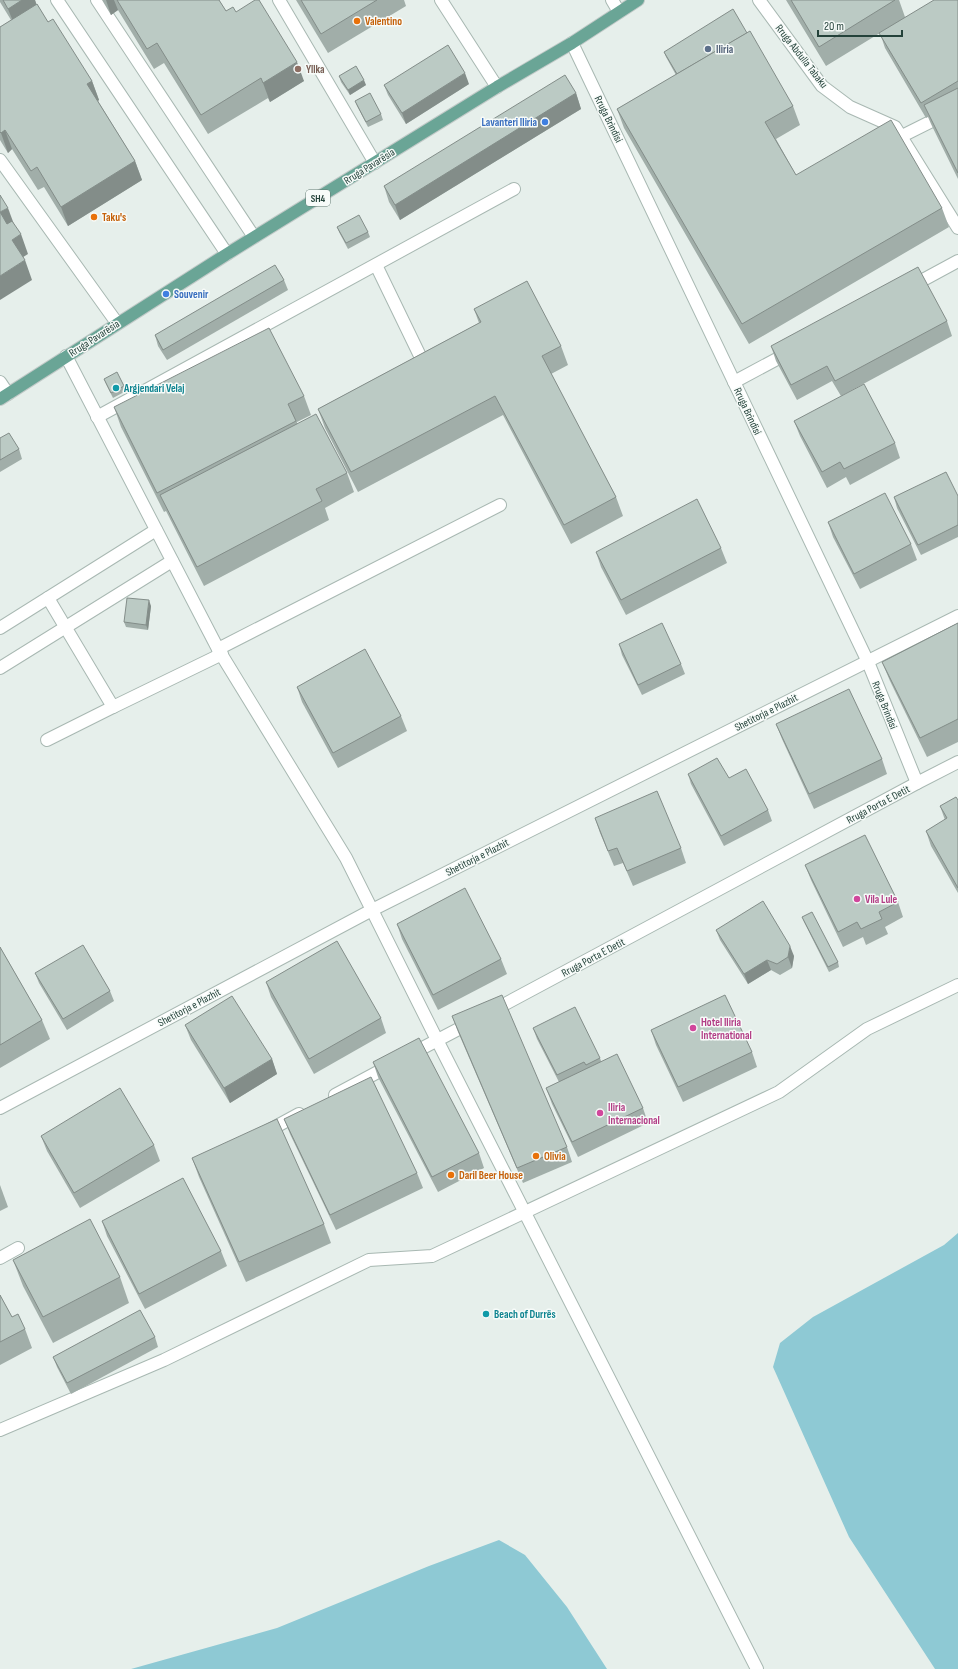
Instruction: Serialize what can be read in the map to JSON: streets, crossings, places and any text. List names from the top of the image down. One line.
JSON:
{"streets":{"main road":["Rruga Pavarësia","SH4"],"street":["Rruga Abdulla Tabaku","Rruga Brindisi","Shetitorja e Plazhit","Rruga Porta E Detit"]},"crossings":[["Rruga Brindisi","Rruga Pavarësia"],["Rruga Brindisi","Shetitorja e Plazhit"],["Rruga Brindisi","Rruga Porta E Detit"]],"places":["Valentino","Iliria","Yllka","Lavanteri Iliria","Taku's","Souvenir","Argjendari Velaj","Vila Lule","Hotel Iliria International","Iliria Internacional","Olivia","Daril Beer House","Beach of Durrës"],"scale_bar":"20 m"}
